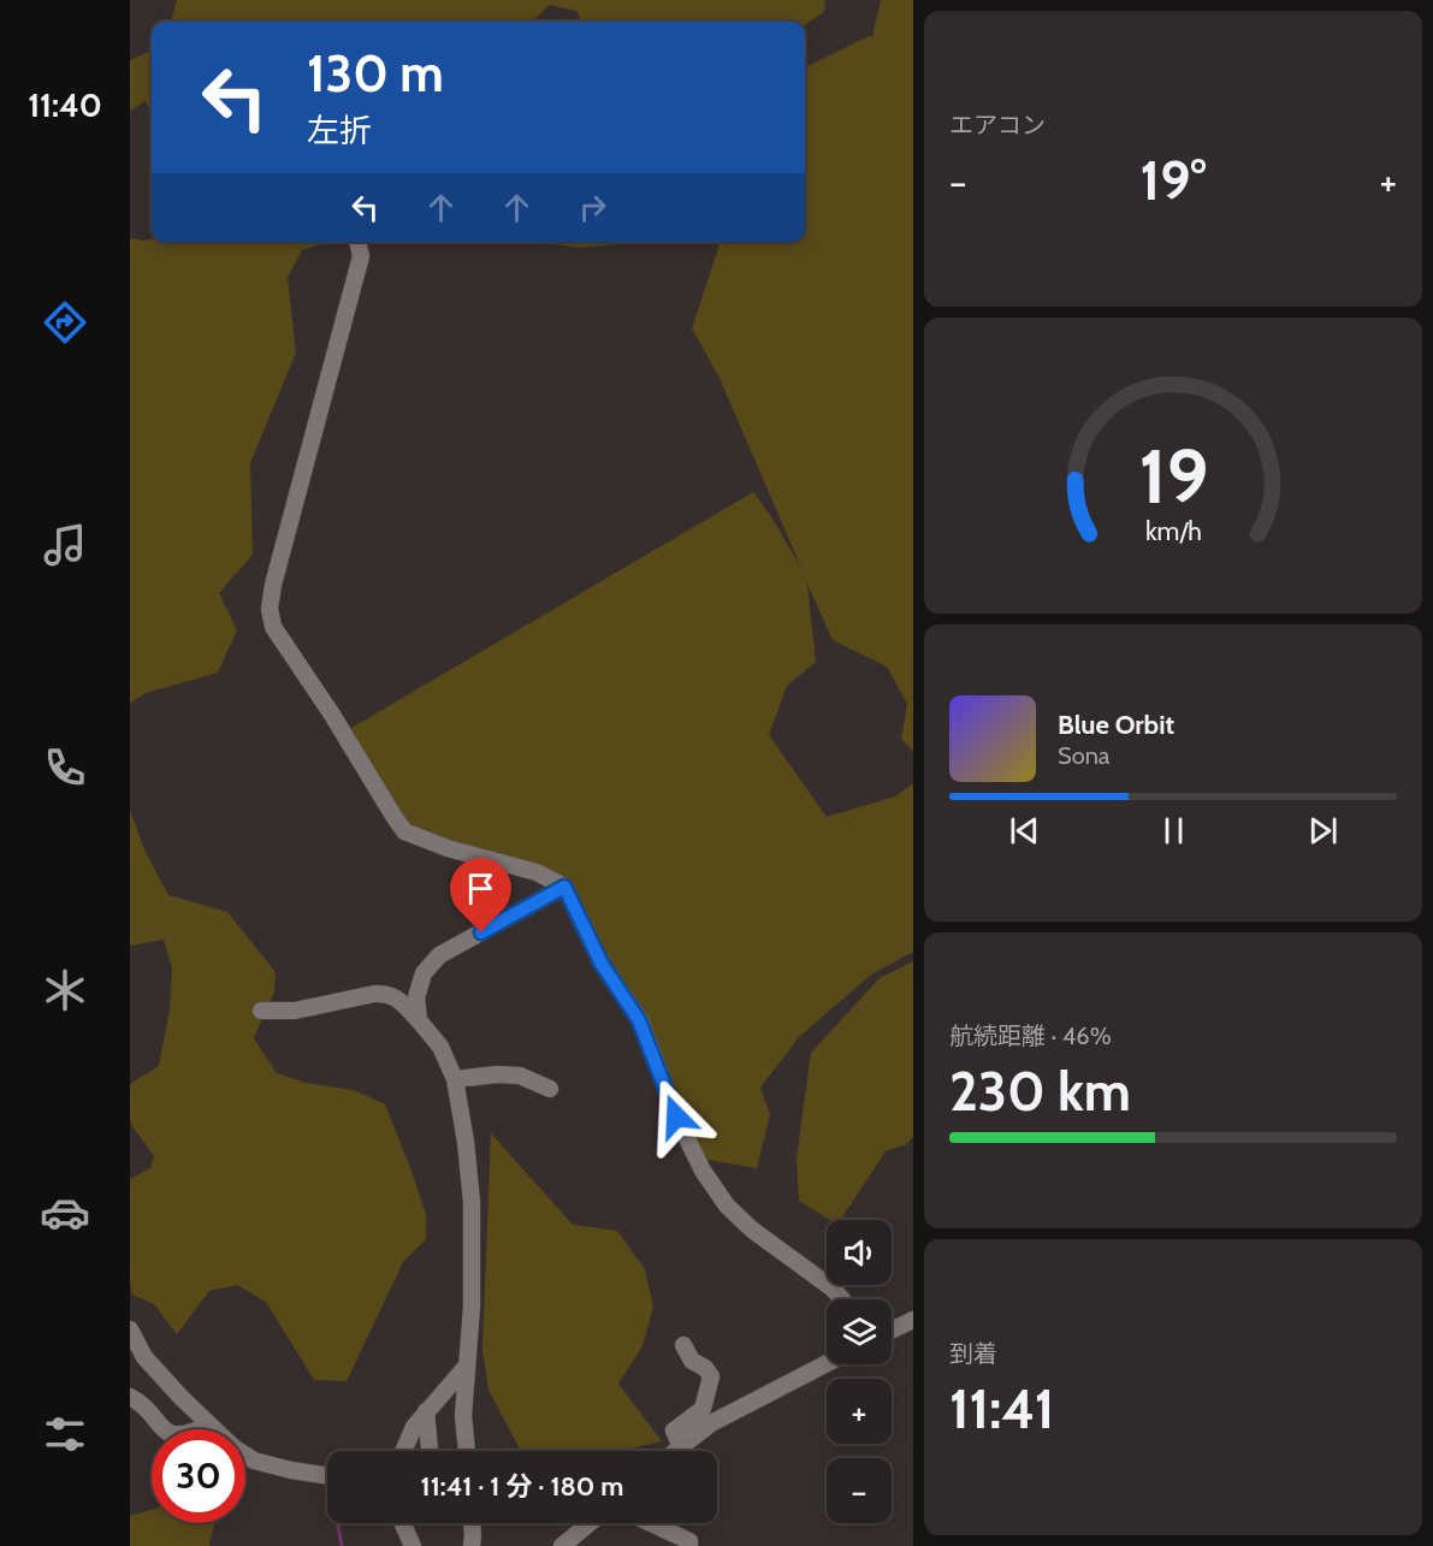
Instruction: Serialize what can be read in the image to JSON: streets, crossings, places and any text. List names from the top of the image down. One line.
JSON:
{"page":{"tabs":"11:40","tile":["エアコン",["航続距離 · 46%","230 km"],["到着","11:41"]],"turn":["130 m","左折"],"heat":["−","19°","+"],"song":["Blue Orbit","Sona"],"map_buttons":["+","−"],"limit":"30","trip":"11:41 · 1 分 · 180 m","gauge":["19","km/h"]}}
